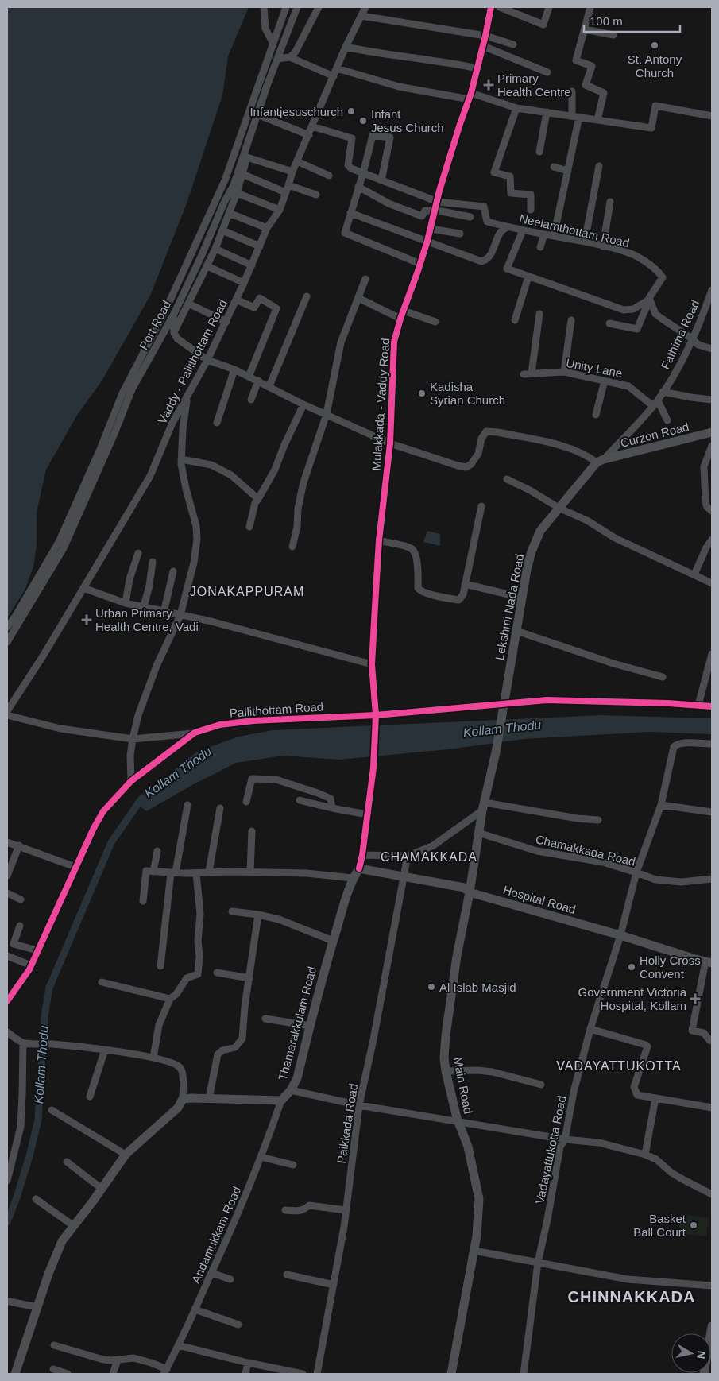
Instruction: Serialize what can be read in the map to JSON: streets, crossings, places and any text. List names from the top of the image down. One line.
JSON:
{"streets":{"main road":["Curzon Road","Lekshmi Nada Road","Hospital Road","Thamarakkulam Road","Main Road"],"street":["Neelamthottam Road","Port Road","Fathima Road","Vaddy - Pallithottam Road","Unity Lane","Mulakkada - Vaddy Road","Pallithottam Road","Chamakkada Road","Paikkada Road","Vadayattukotta Road","Andamukkam Road"]},"crossings":[["Neelamthottam Road","Mulakkada - Vaddy Road"],["Fathima Road","Unity Lane"],["Fathima Road","Curzon Road"],["Fathima Road","Lekshmi Nada Road"],["Mulakkada - Vaddy Road","Pallithottam Road"],["Mulakkada - Vaddy Road","Thamarakkulam Road"],["Curzon Road","Lekshmi Nada Road"],["Lekshmi Nada Road","Pallithottam Road"],["Lekshmi Nada Road","Main Road"],["Chamakkada Road","Main Road"],["Chamakkada Road","Vadayattukotta Road"],["Hospital Road","Thamarakkulam Road"],["Hospital Road","Main Road"],["Hospital Road","Paikkada Road"],["Hospital Road","Vadayattukotta Road"],["Thamarakkulam Road","Andamukkam Road"]],"districts":["JONAKAPPURAM","CHAMAKKADA","VADAYATTUKOTTA","CHINNAKKADA"],"water":["Kollam Thodu"],"places":{"other":["St. Antony Church","Infantjesuschurch","Infant Jesus Church","Kadisha Syrian Church","Holly Cross Convent","Al Islab Masjid","Basket Ball Court"],"health":["Primary Health Centre","Urban Primary Health Centre, Vadi","Government Victoria Hospital, Kollam"]},"scale_bar":"100 m","north":"right"}
